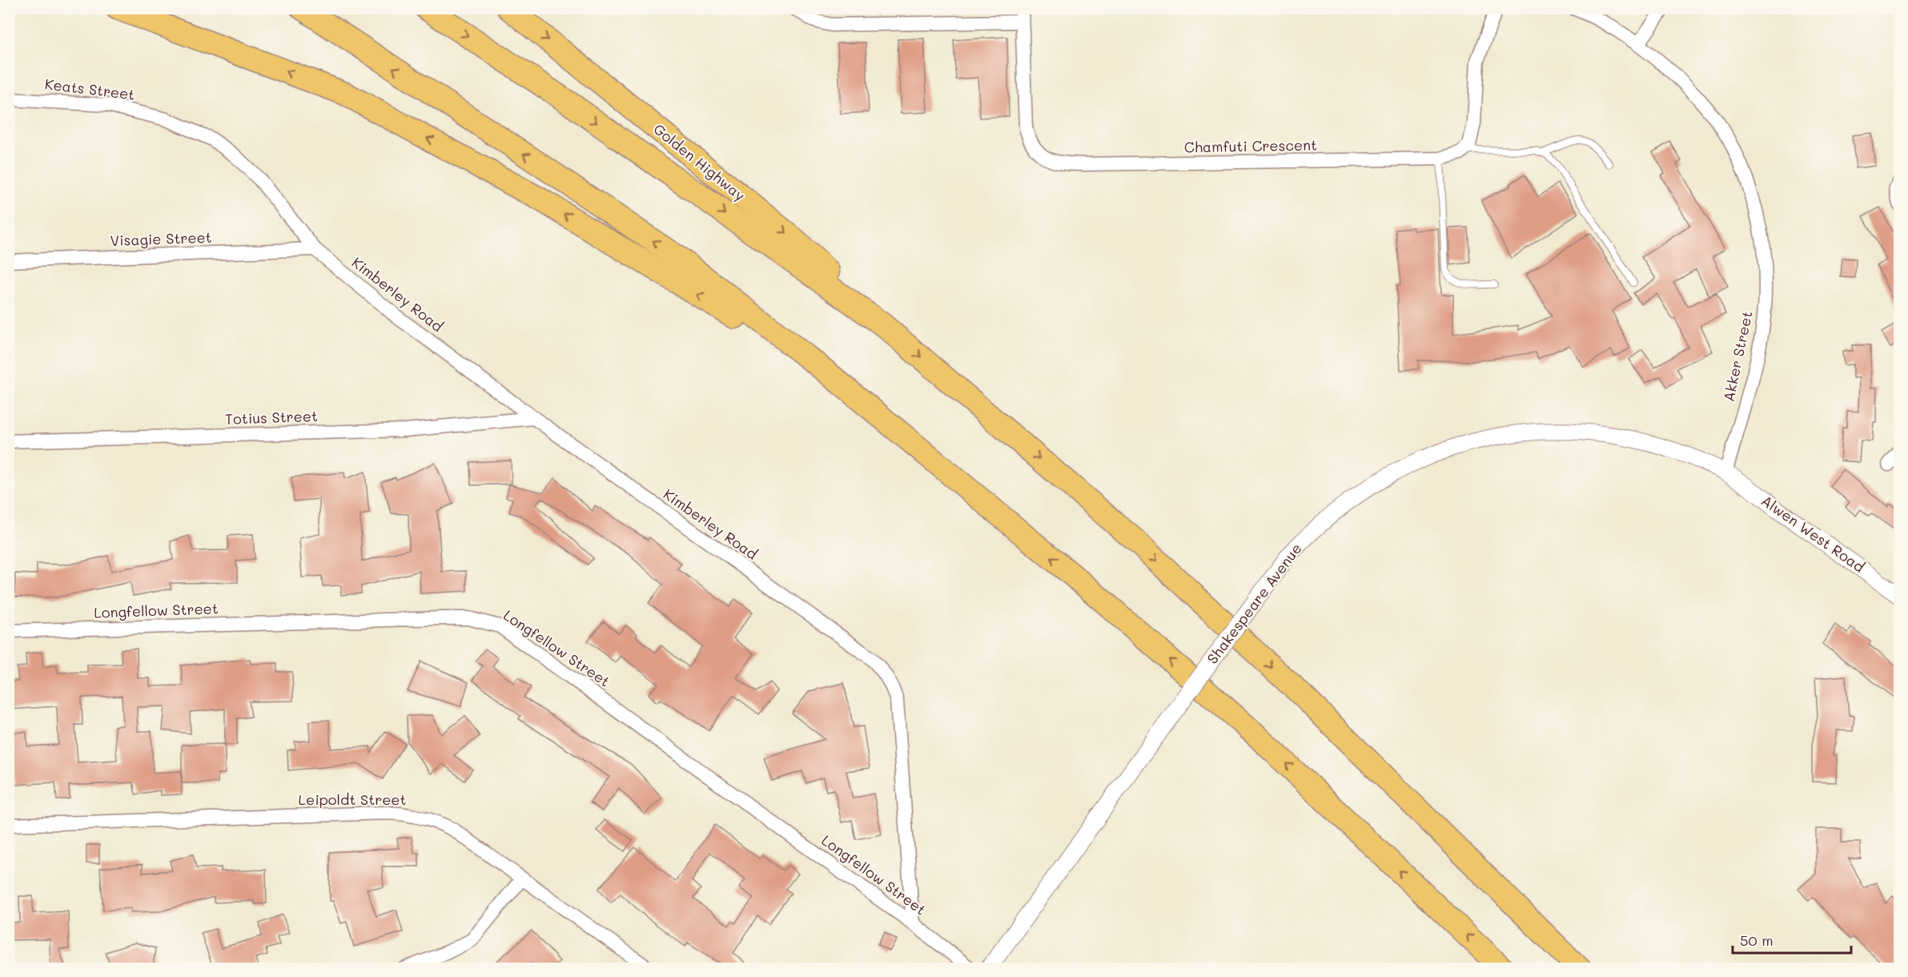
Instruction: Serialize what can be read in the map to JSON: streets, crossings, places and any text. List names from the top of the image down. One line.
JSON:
{"streets":{"highway":["Golden Highway"],"street":["Keats Street","Chamfuti Crescent","Visagie Street","Kimberley Road","Akker Street","Totius Street","Alwen West Road","Shakespeare Avenue","Longfellow Street","Leipoldt Street"]},"crossings":[["Keats Street","Visagie Street"],["Keats Street","Kimberley Road"],["Visagie Street","Kimberley Road"],["Kimberley Road","Totius Street"],["Kimberley Road","Longfellow Street"],["Akker Street","Alwen West Road"],["Akker Street","Shakespeare Avenue"],["Alwen West Road","Shakespeare Avenue"]],"scale_bar":"50 m"}
